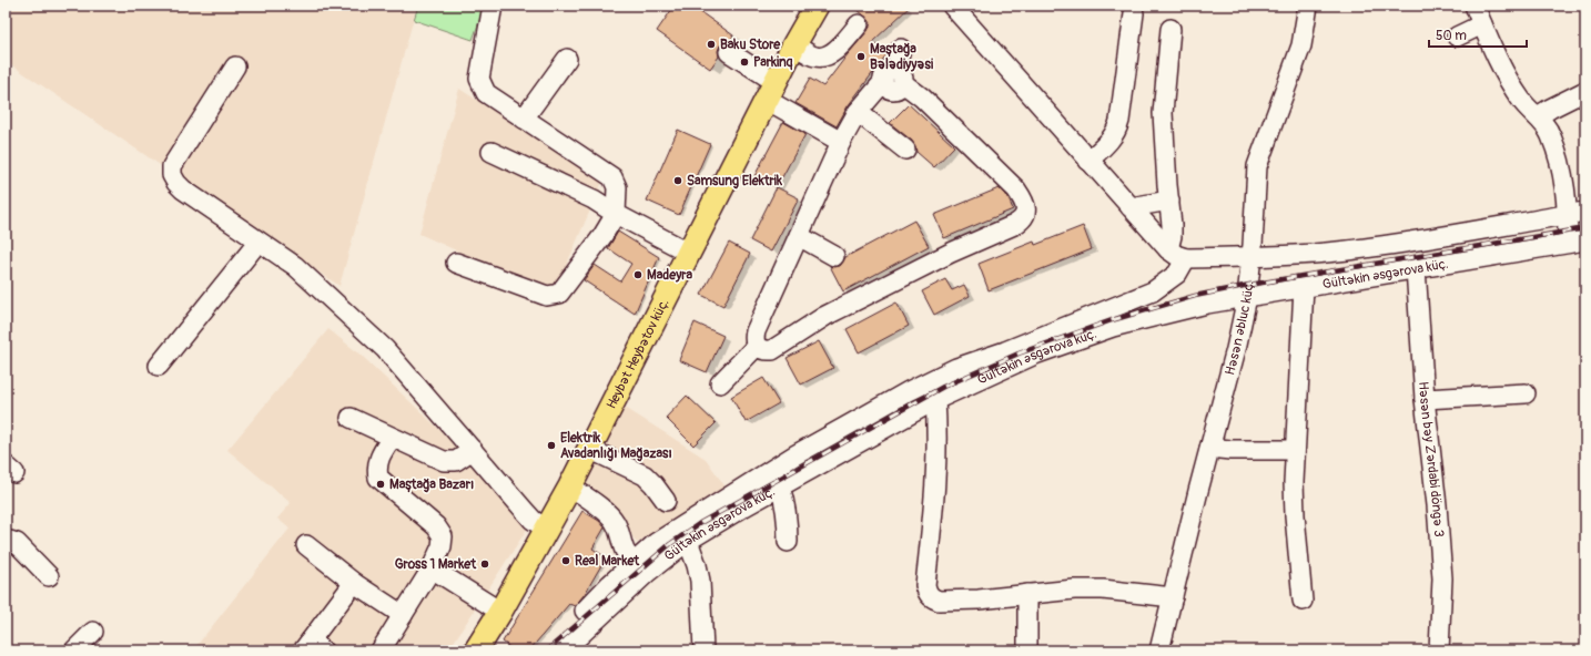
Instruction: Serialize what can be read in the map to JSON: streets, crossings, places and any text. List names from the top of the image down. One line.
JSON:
{"streets":{"main road":["Heybət Heybətov küç."],"street":["Gültəkin Əsgərova küç.","Həsən Əbluc küç.","Həsən bəy Zərdabi döngə 3"]},"crossings":[["Gültəkin Əsgərova küç.","Həsən Əbluc küç."],["Gültəkin Əsgərova küç.","Həsən bəy Zərdabi döngə 3"]],"places":["Baku Store","Maştağa Bələdiyyəsi","Parkinq","Samsung Elektrik","Madeyra","Elektrik Avadanlığı Mağazası","Maştağa Bazarı","Real Market","Gross 1 Market"],"scale_bar":"50 m"}
